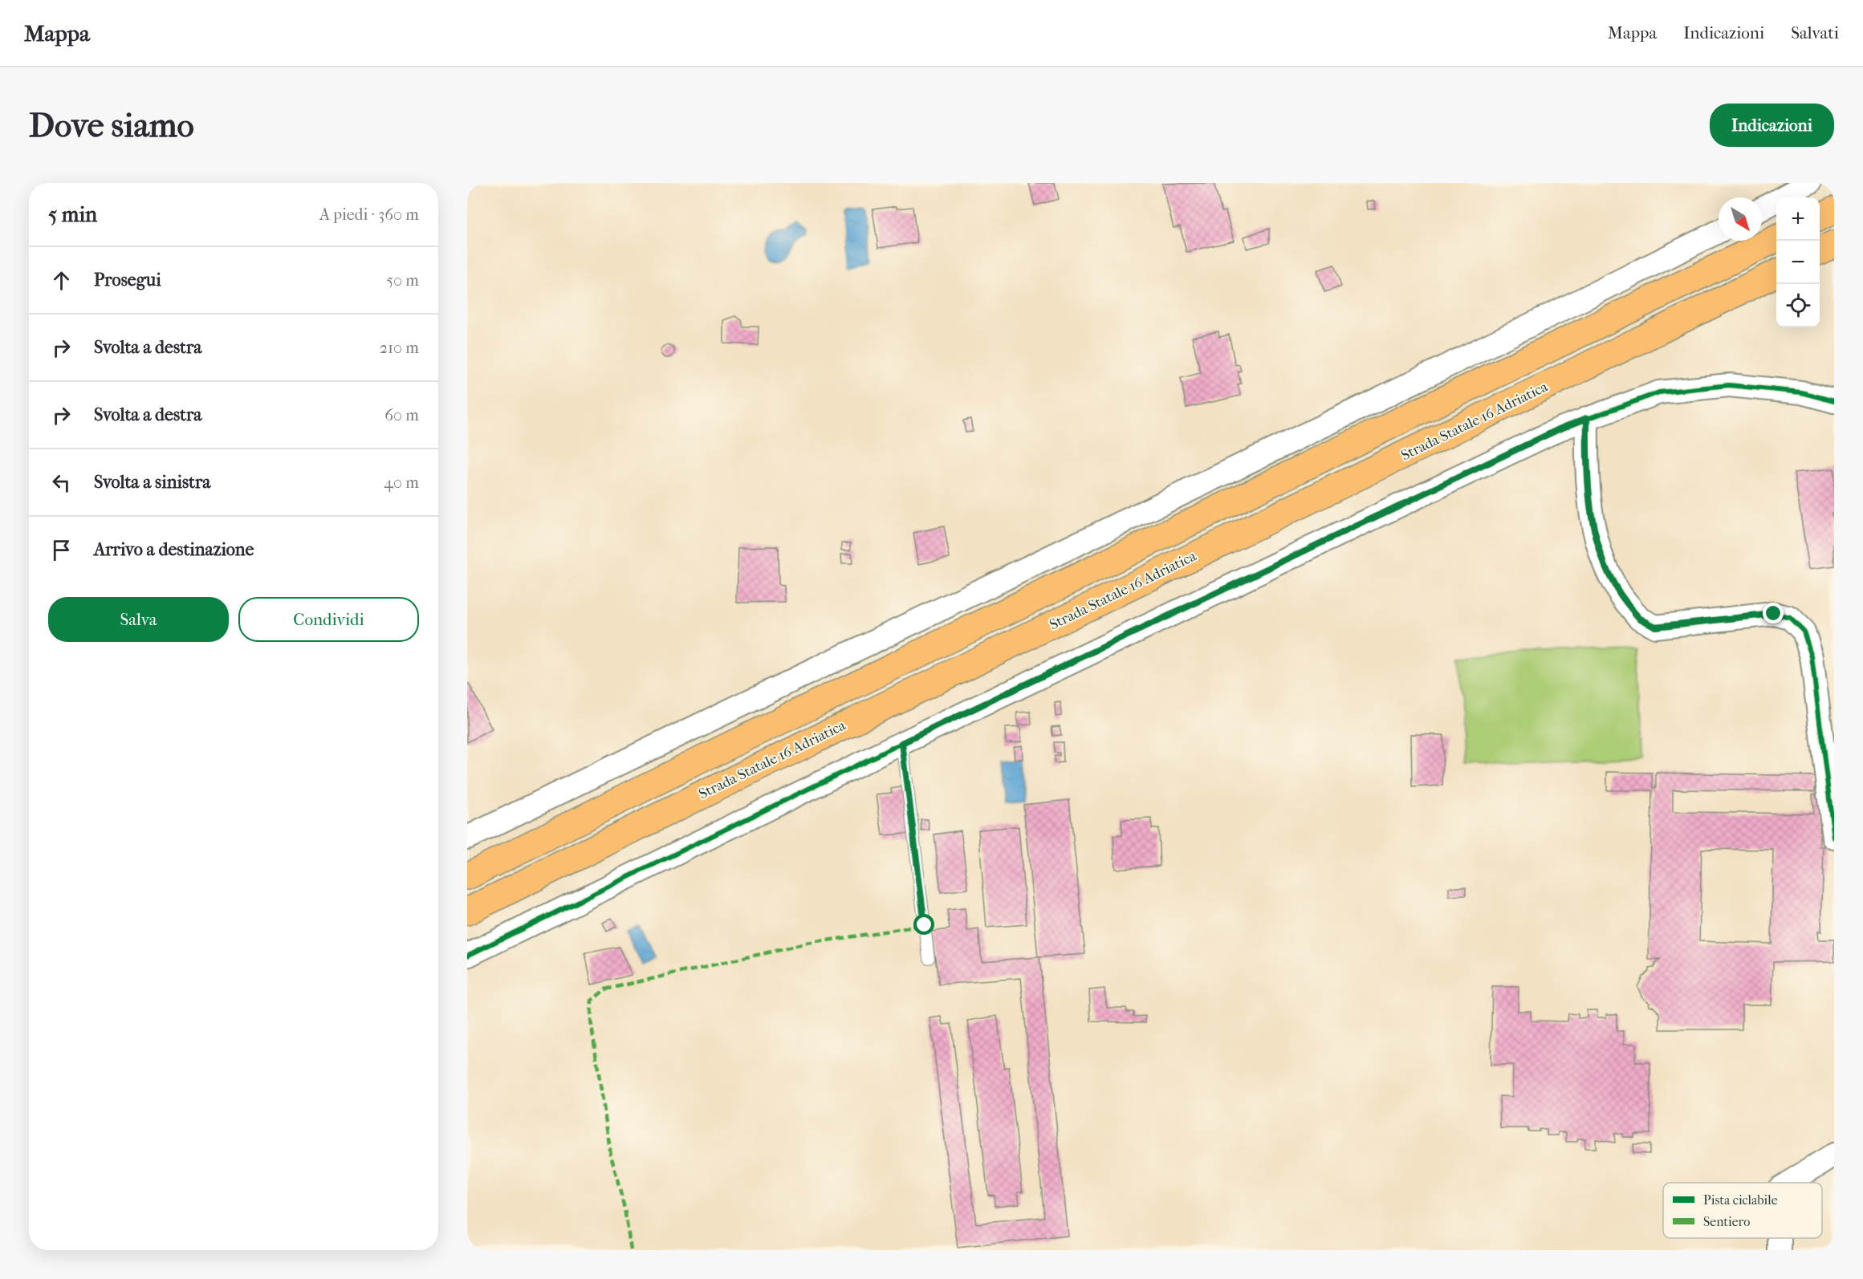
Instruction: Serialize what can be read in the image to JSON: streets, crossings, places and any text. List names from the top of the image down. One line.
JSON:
{"streets":{"highway":["Strada Statale 16 Adriatica"]},"legend":["Pista ciclabile","Sentiero"],"north":"bottom right","page":{"header":"Mappa","nav":["Mappa","Indicazioni","Salvati"],"buttons":["Indicazioni",["Salva","Condividi"]],"title":"Dove siamo","heading":["5 min","A piedi · 360 m"],"map_buttons":["+","−"],"list":[["Prosegui","50 m"],["Svolta a destra","210 m"],["Svolta a destra","60 m"],["Svolta a sinistra","40 m"],"Arrivo a destinazione"]}}
